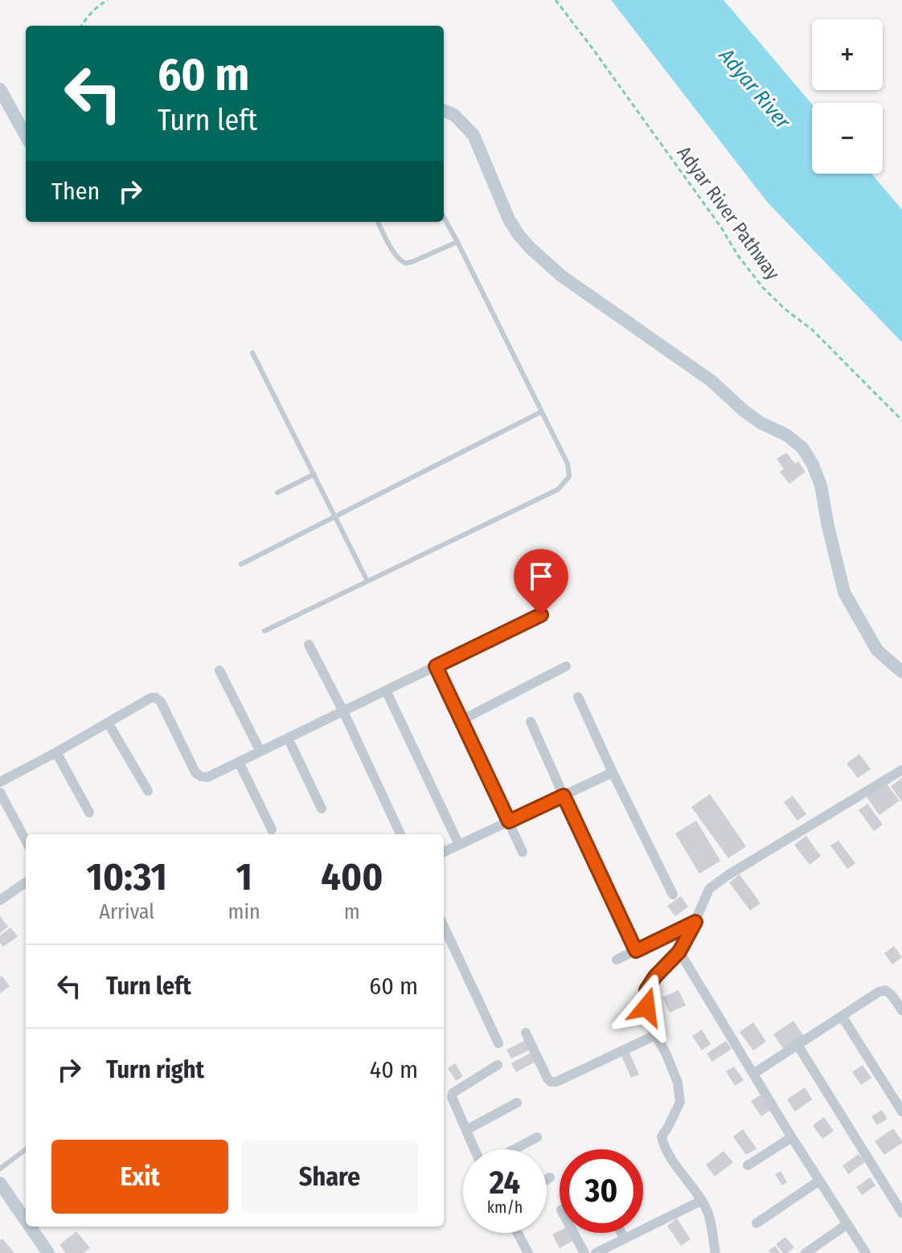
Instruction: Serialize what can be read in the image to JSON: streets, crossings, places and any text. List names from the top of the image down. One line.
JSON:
{"streets":{"path":["Adyar River Pathway"]},"water":["Adyar River"],"page":{"map_buttons":["+","−"],"turn":["60 m","Turn left"],"then":"Then","eta":["10:31","Arrival","1","min","400","m"],"list":[{"name":"Turn left","value":"60 m"},{"name":"Turn right","value":"40 m"}],"buttons":["Exit","Share"],"speed":"24 km/h","limit":"30"}}
